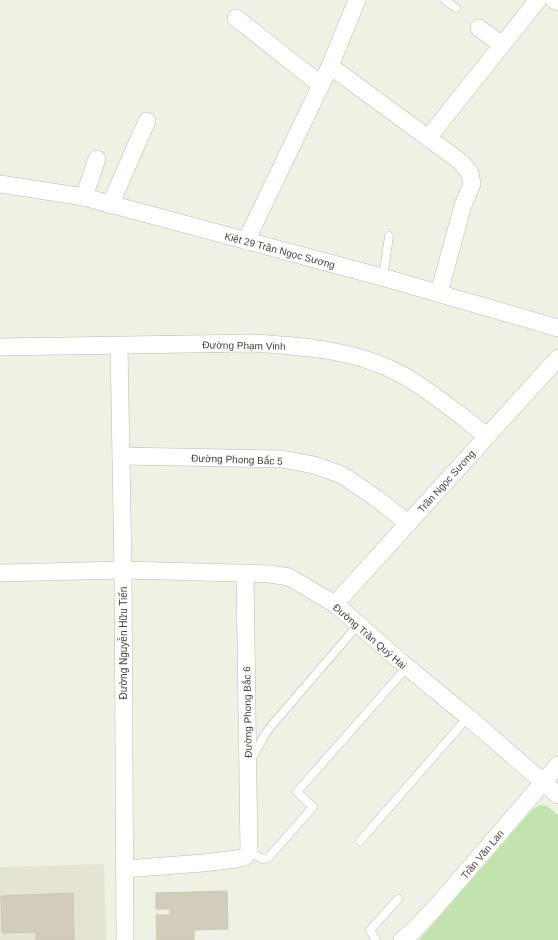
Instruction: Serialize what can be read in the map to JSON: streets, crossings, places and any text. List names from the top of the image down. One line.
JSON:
{"streets":{"street":["Kiệt 29 Trần Ngọc Sương","Đường Phạm Vinh","Đường Phong Bắc 5","Trần Ngọc Sương","Đường Trần Quý Hai","Đường Nguyễn Hữu Tiến","Đường Phong Bắc 6","Trần Văn Lan"]},"crossings":[["Đường Phạm Vinh","Trần Ngọc Sương"],["Đường Phạm Vinh","Đường Nguyễn Hữu Tiến"],["Đường Phong Bắc 5","Trần Ngọc Sương"],["Đường Phong Bắc 5","Đường Nguyễn Hữu Tiến"],["Trần Ngọc Sương","Đường Trần Quý Hai"],["Đường Trần Quý Hai","Đường Nguyễn Hữu Tiến"],["Đường Trần Quý Hai","Đường Phong Bắc 6"],["Đường Trần Quý Hai","Trần Văn Lan"]]}
